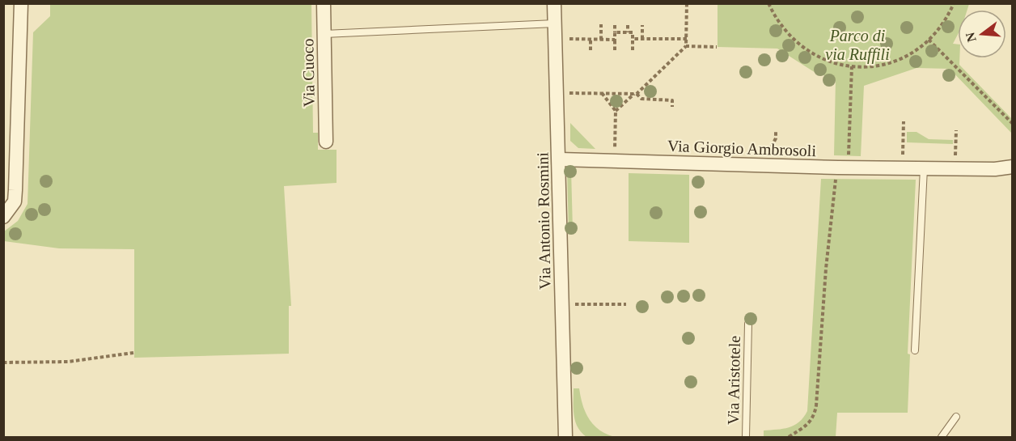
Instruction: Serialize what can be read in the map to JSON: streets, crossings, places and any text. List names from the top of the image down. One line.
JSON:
{"streets":{"street":["Via Cuoco","Via Giorgio Ambrosoli","Via Antonio Rosmini"],"lane":["Via Aristotele"]},"crossings":[["Via Giorgio Ambrosoli","Via Antonio Rosmini"]],"parks":["Parco di via Ruffili"],"north":"left"}
